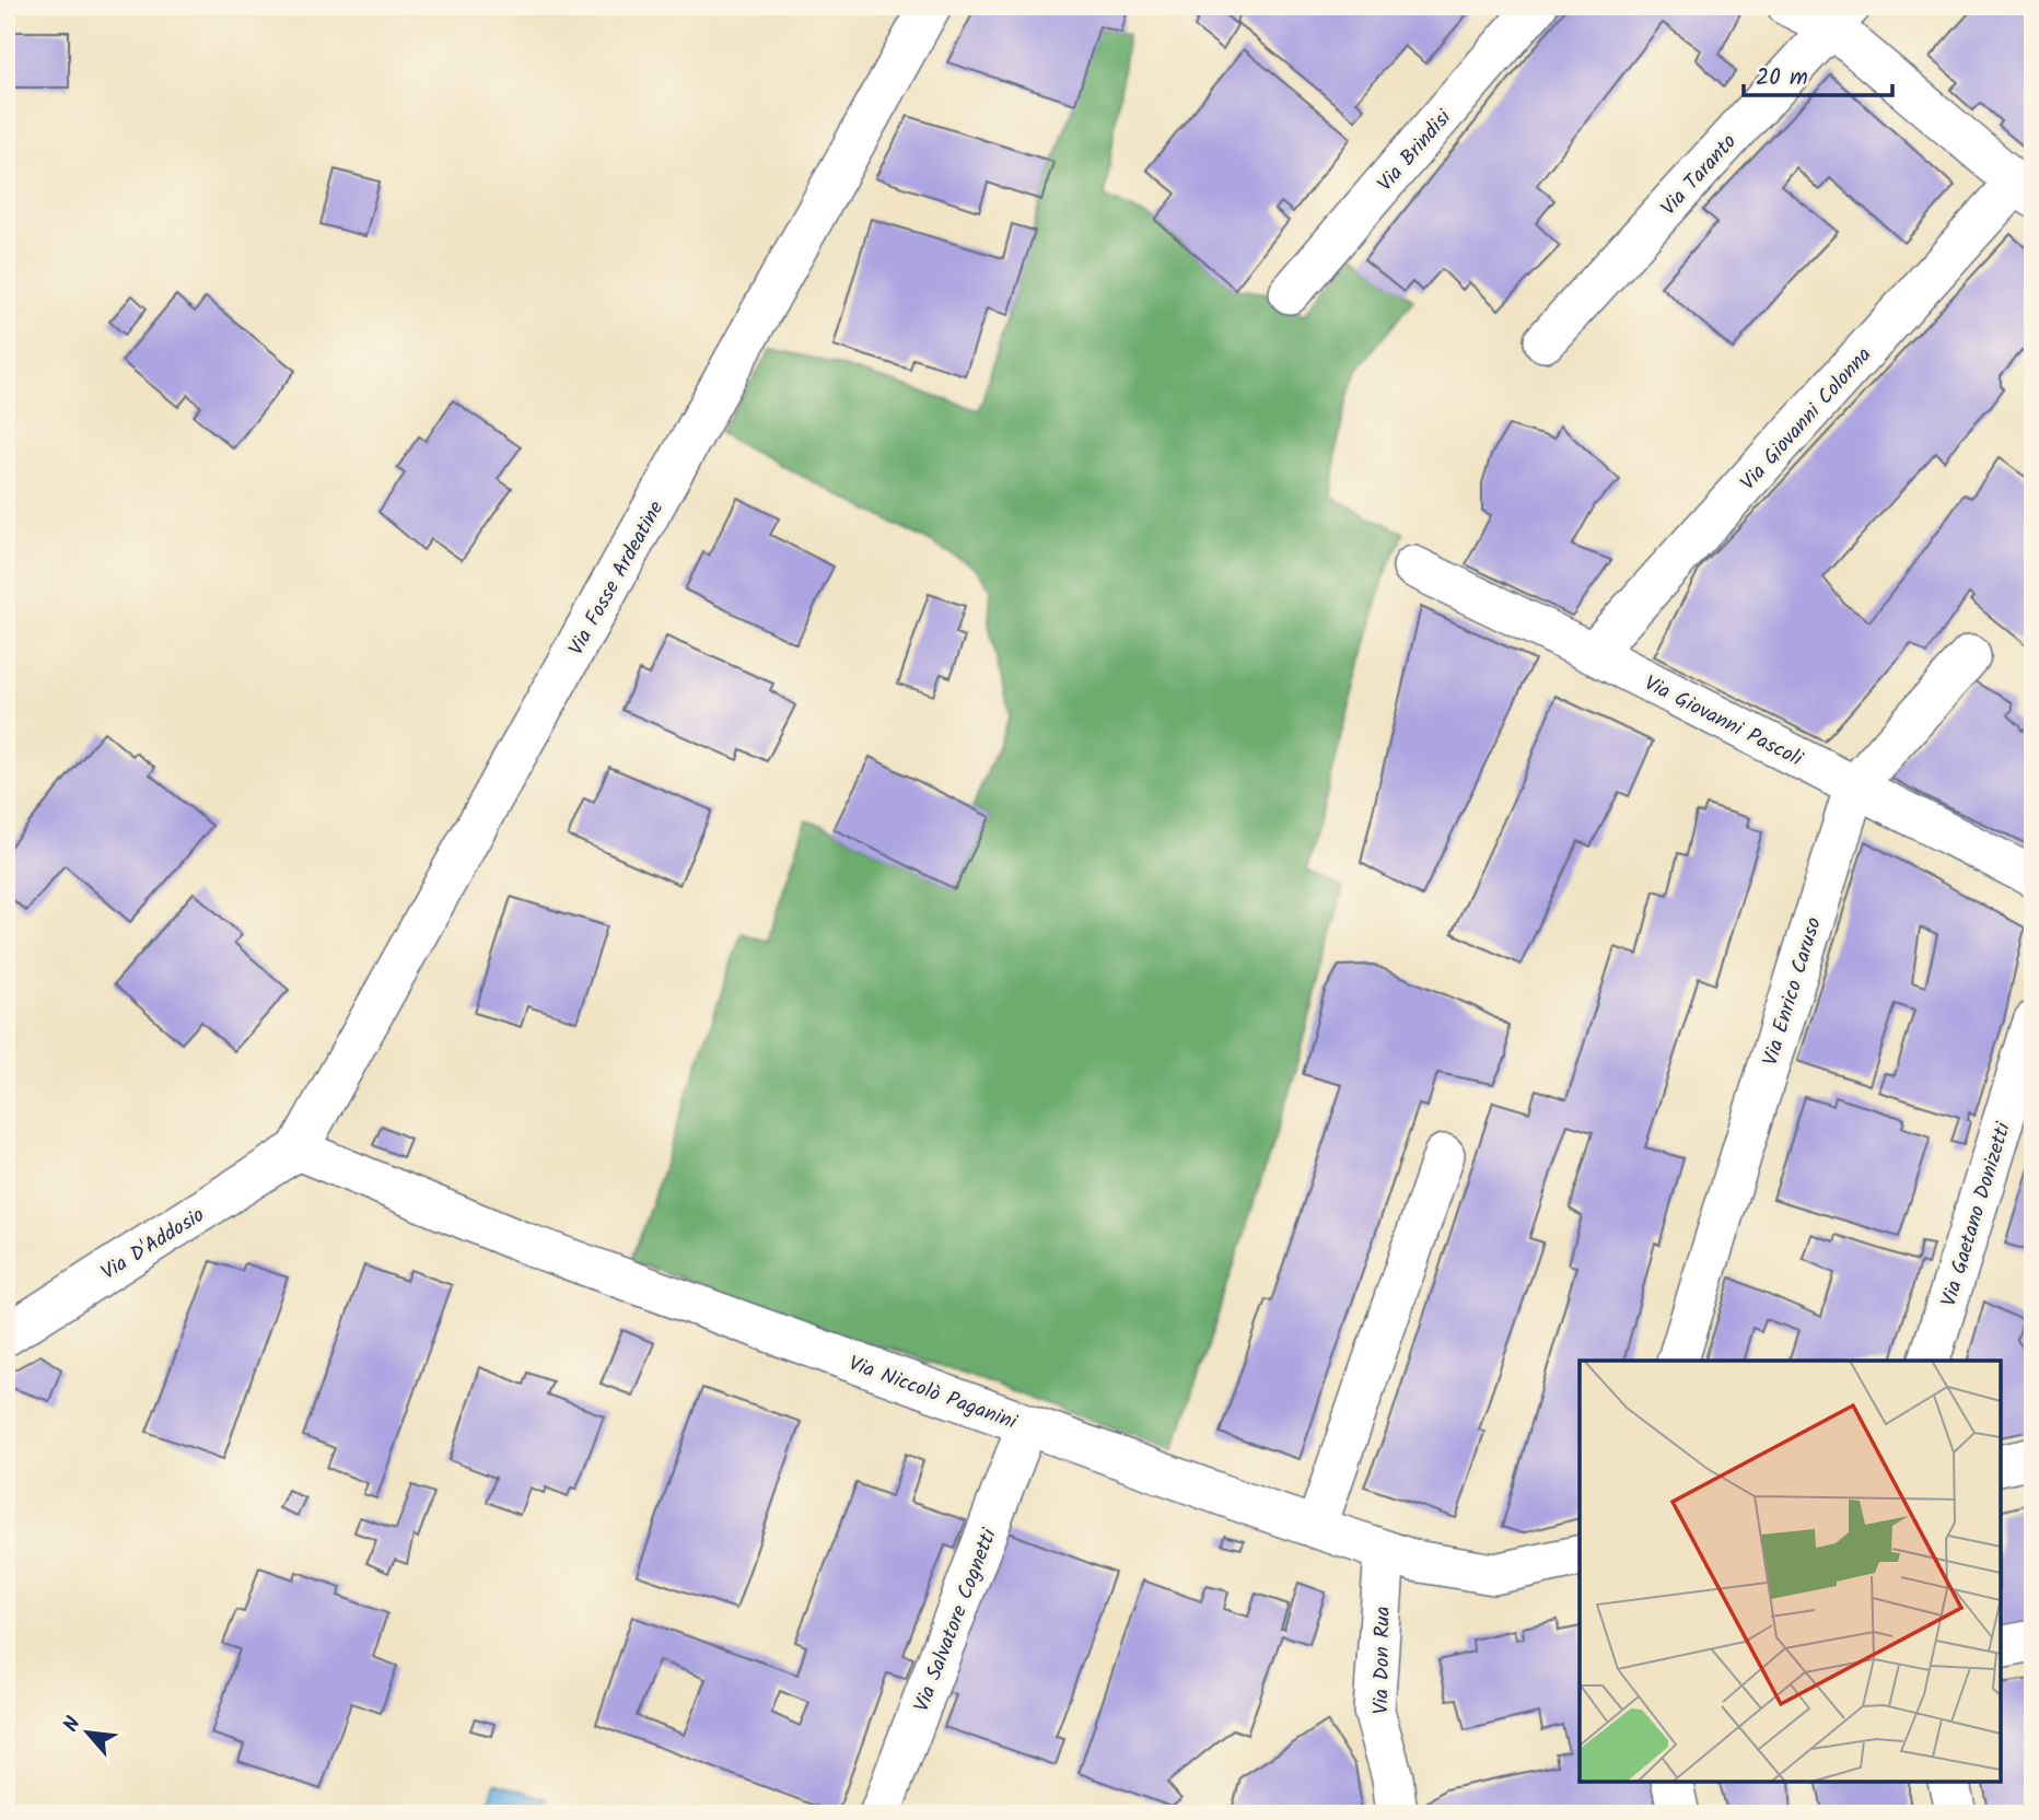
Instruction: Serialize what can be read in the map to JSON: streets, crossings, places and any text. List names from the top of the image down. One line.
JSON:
{"streets":{"street":["Via Brindisi","Via Taranto","Via Giovanni Colonna","Via Fosse Ardeatine","Via Giovanni Pascoli","Via Enrico Caruso","Via Gaetano Donizetti","Via D'Addosio","Via Niccolò Paganini","Via Salvatore Cognetti","Via Don Rua"]},"crossings":[["Via Giovanni Colonna","Via Giovanni Pascoli"],["Via Fosse Ardeatine","Via D'Addosio"],["Via Fosse Ardeatine","Via Niccolò Paganini"],["Via Giovanni Pascoli","Via Enrico Caruso"],["Via D'Addosio","Via Niccolò Paganini"],["Via Niccolò Paganini","Via Salvatore Cognetti"],["Via Niccolò Paganini","Via Don Rua"]],"scale_bar":"20 m","north":"top left"}
